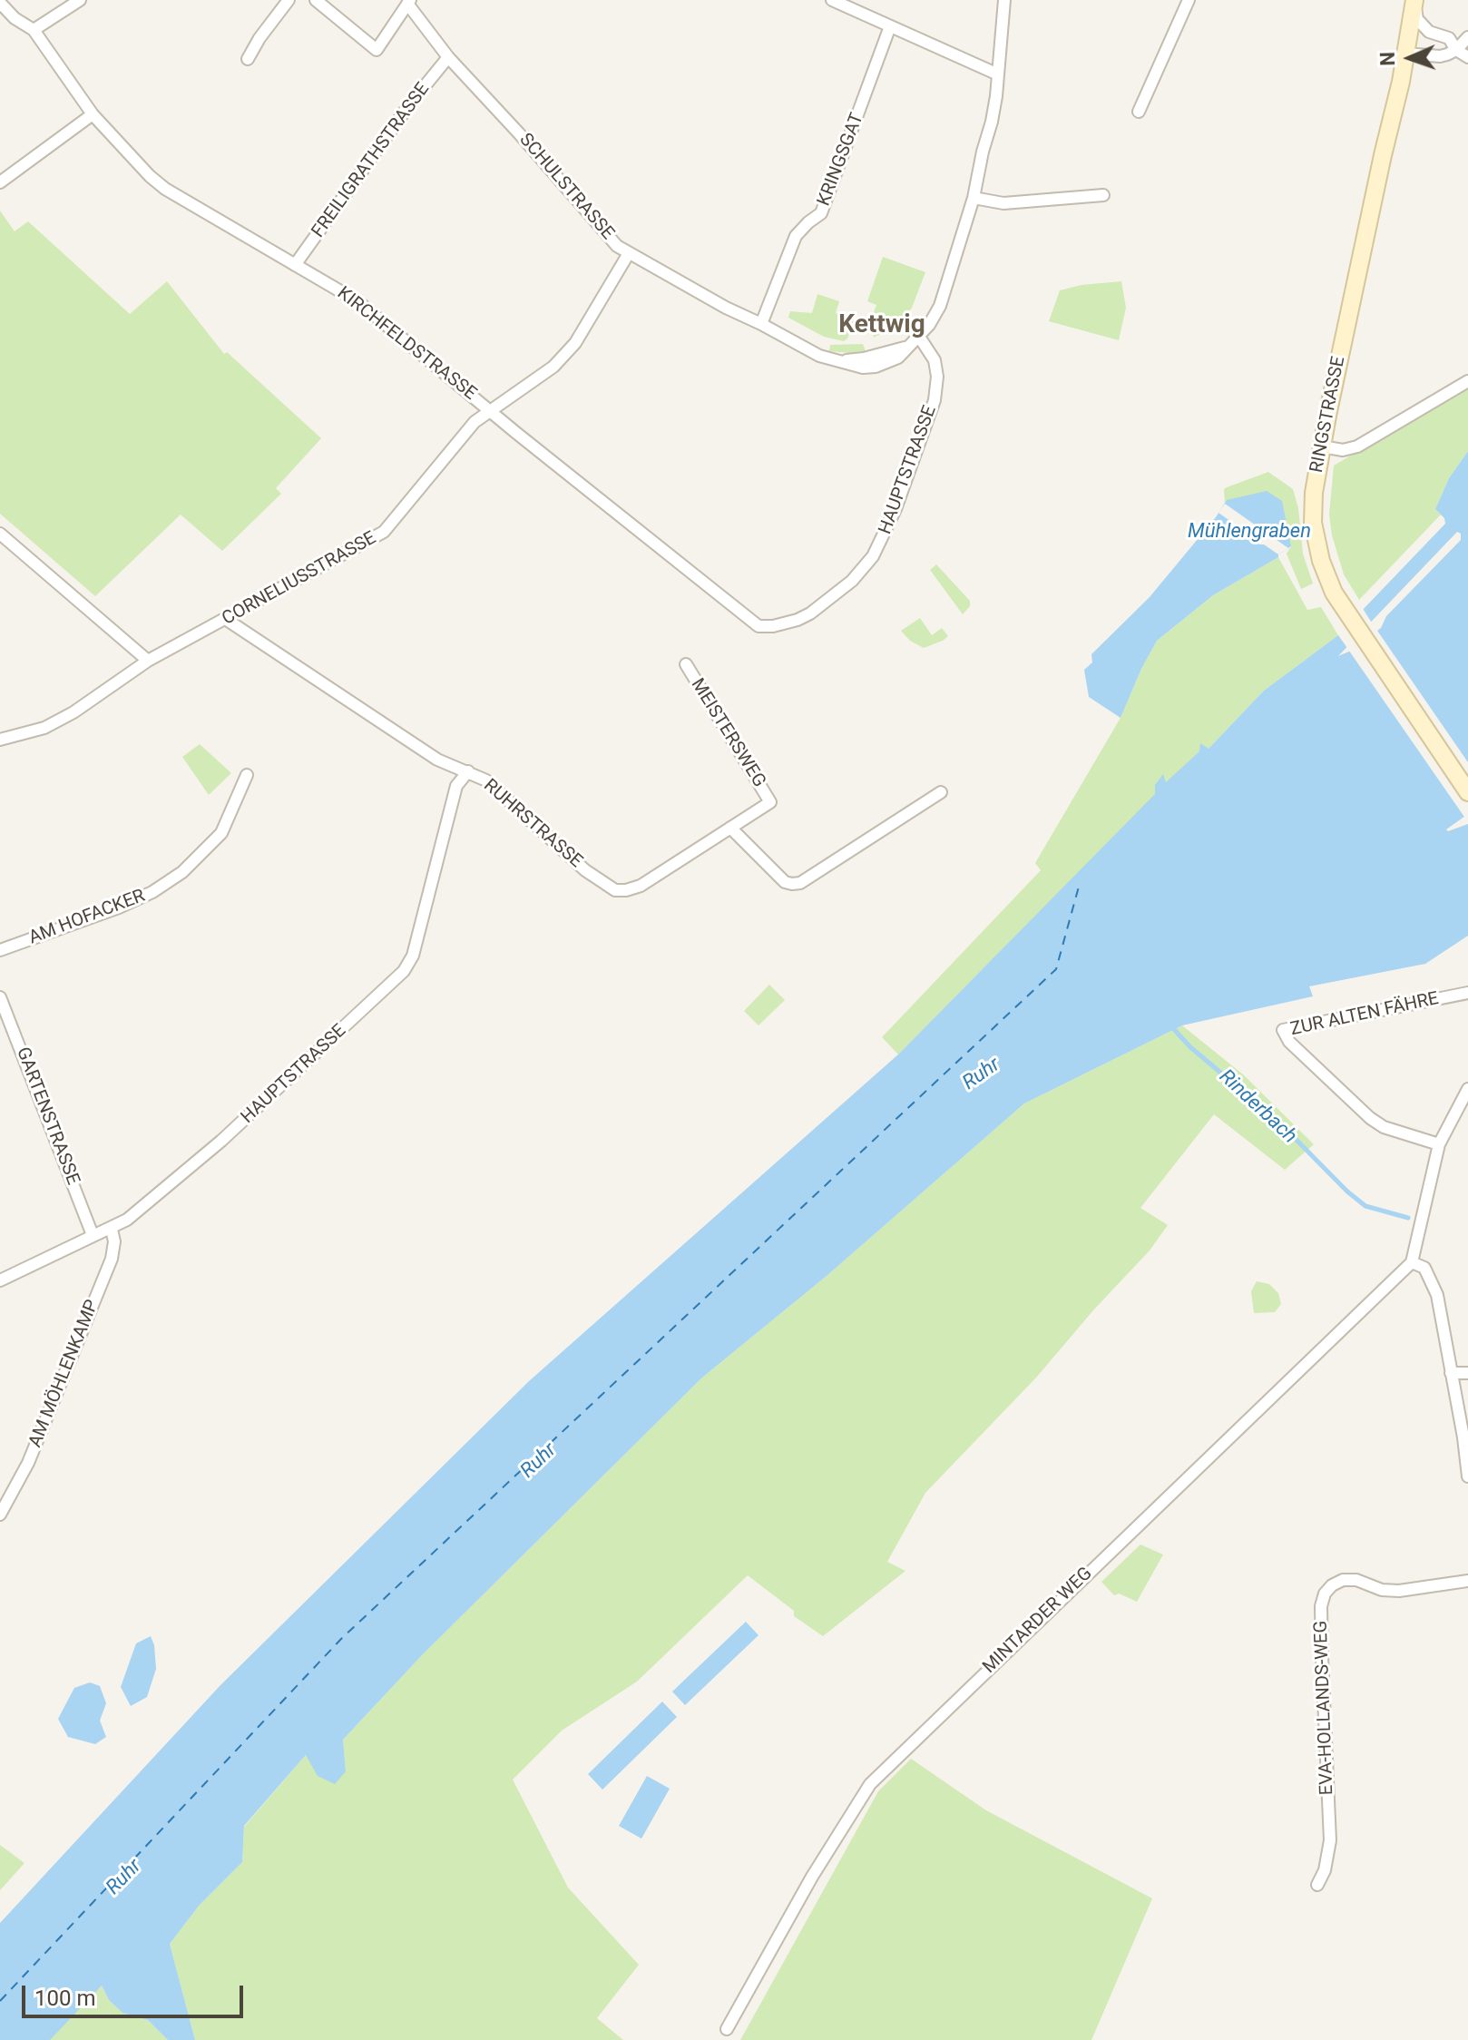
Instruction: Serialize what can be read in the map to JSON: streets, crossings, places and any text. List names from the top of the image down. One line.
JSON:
{"streets":{"main road":["RINGSTRASSE"],"street":["KRINGSGAT","FREILIGRATHSTRASSE","SCHULSTRASSE","KIRCHFELDSTRASSE","HAUPTSTRASSE","CORNELIUSSTRASSE","MEISTERSWEG","RUHRSTRASSE","AM HOFACKER","ZUR ALTEN FÄHRE","GARTENSTRASSE","AM MÖHLENKAMP","MINTARDER WEG","EVA-HOLLANDS-WEG"]},"crossings":[["KRINGSGAT","SCHULSTRASSE"],["FREILIGRATHSTRASSE","SCHULSTRASSE"],["FREILIGRATHSTRASSE","KIRCHFELDSTRASSE"],["SCHULSTRASSE","HAUPTSTRASSE"],["SCHULSTRASSE","CORNELIUSSTRASSE"],["KIRCHFELDSTRASSE","HAUPTSTRASSE"],["KIRCHFELDSTRASSE","CORNELIUSSTRASSE"],["HAUPTSTRASSE","RUHRSTRASSE"],["HAUPTSTRASSE","GARTENSTRASSE"],["HAUPTSTRASSE","AM MÖHLENKAMP"],["CORNELIUSSTRASSE","RUHRSTRASSE"],["MEISTERSWEG","RUHRSTRASSE"]],"districts":["Kettwig"],"water":["Mühlengraben","Ruhr","Rinderbach"],"scale_bar":"100 m","north":"left"}
